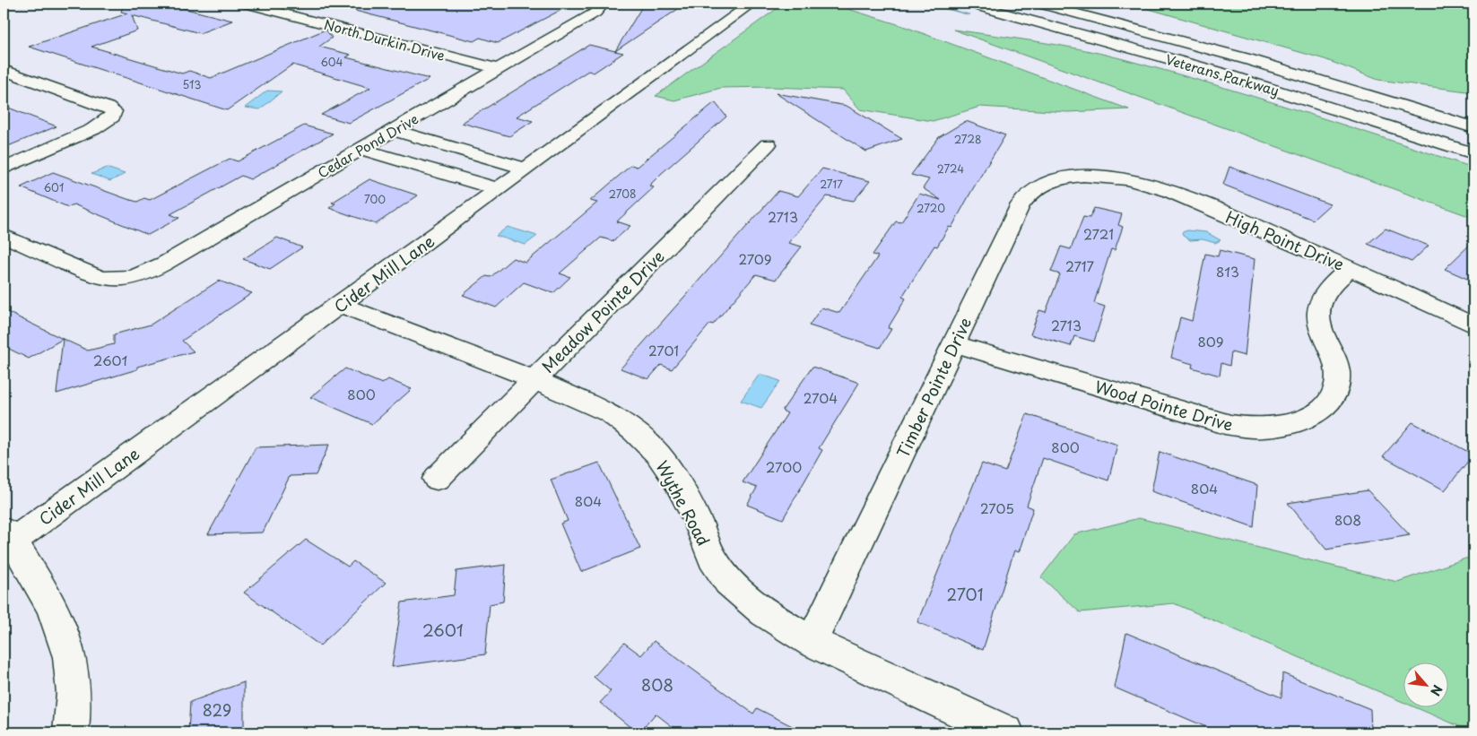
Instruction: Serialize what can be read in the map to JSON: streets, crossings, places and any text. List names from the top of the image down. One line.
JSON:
{"streets":{"main road":["North Durkin Drive","Veterans Parkway","Cedar Pond Drive","High Point Drive","Cider Mill Lane","Meadow Pointe Drive","Timber Pointe Drive","Wood Pointe Drive","Wythe Road"]},"crossings":[["North Durkin Drive","Cedar Pond Drive"],["High Point Drive","Timber Pointe Drive"],["High Point Drive","Wood Pointe Drive"],["Cider Mill Lane","Wythe Road"],["Meadow Pointe Drive","Wythe Road"],["Timber Pointe Drive","Wood Pointe Drive"],["Timber Pointe Drive","Wythe Road"]],"house_numbers":["604","513","2728","2724","2717","601","2708","700","2720","2713","2721","2709","2717","813","2713","809","2701","2601","800","2704","800","2700","804","804","2705","808","2701","2601","808","829"],"north":"bottom right"}
